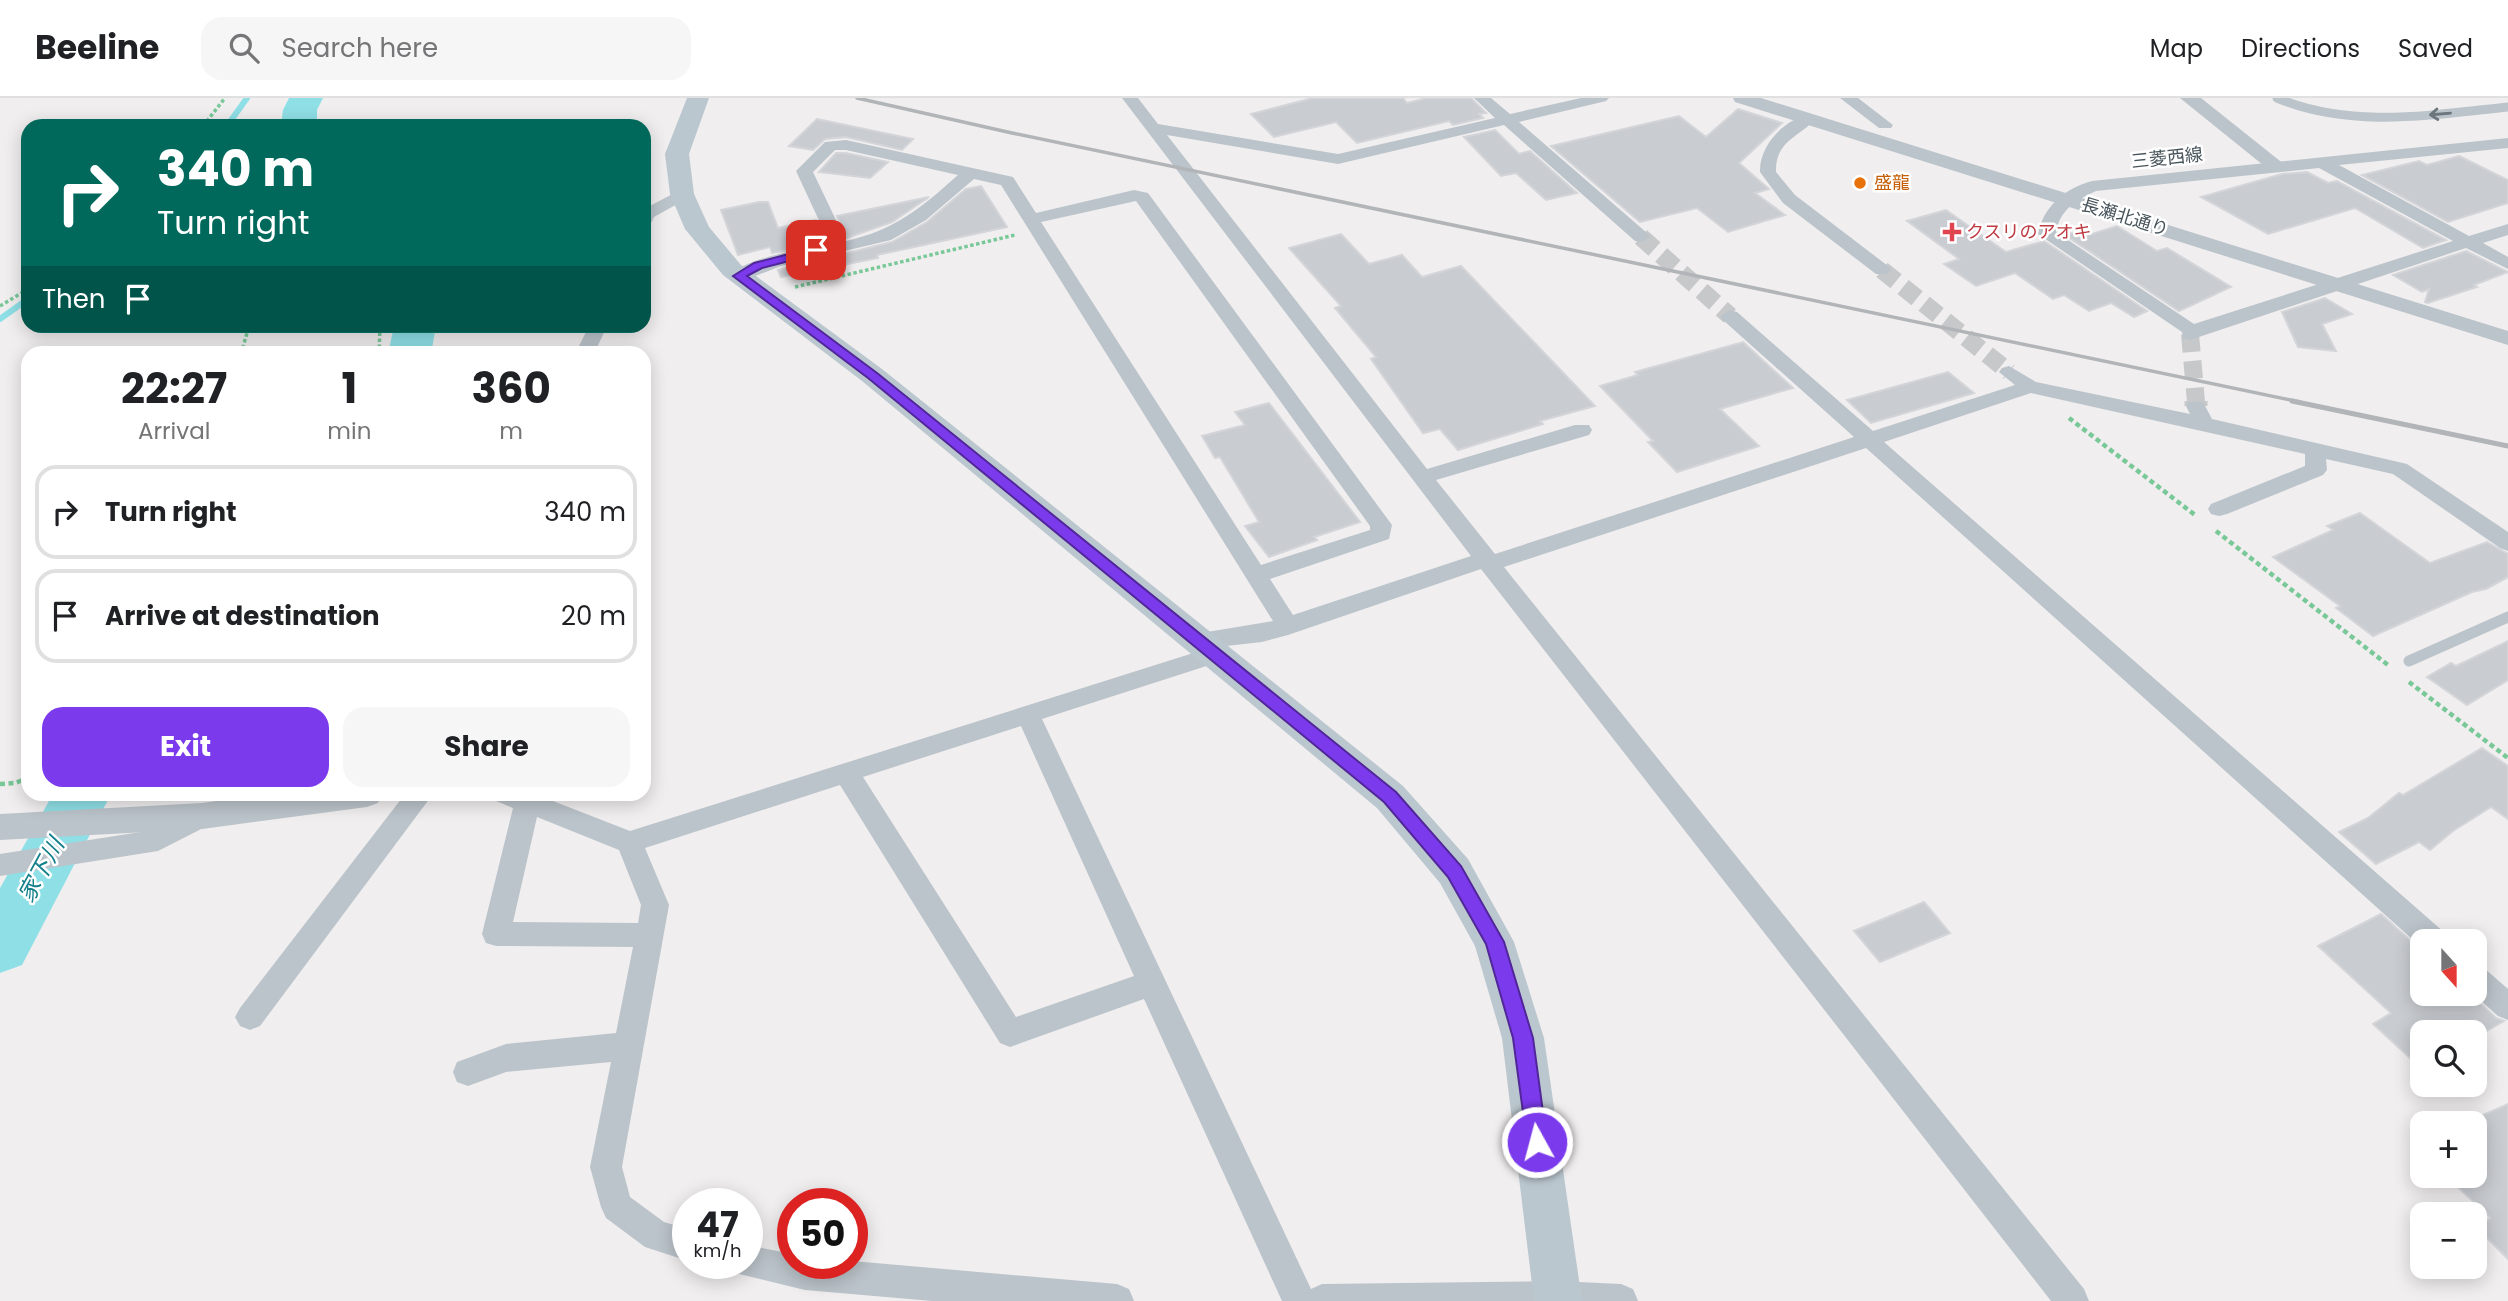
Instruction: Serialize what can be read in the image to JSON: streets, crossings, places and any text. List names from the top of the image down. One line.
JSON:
{"streets":{"street":["三菱西線","長瀬北通り"]},"crossings":[["三菱西線","長瀬北通り"]],"water":["家下川"],"places":{"other":["盛龍"],"health":["クスリのアオキ"]},"north":"bottom","page":{"header":"Beeline","search":"Search here","nav":["Map","Directions","Saved"],"turn":["340 m","Turn right"],"then":"Then","eta":["22:27","Arrival","1","min","360","m"],"list":[{"name":"Turn right","value":"340 m"},{"name":"Arrive at destination","value":"20 m"}],"buttons":["Exit","Share"],"map_buttons":["+","−"],"speed":"47 km/h","limit":"50"}}
